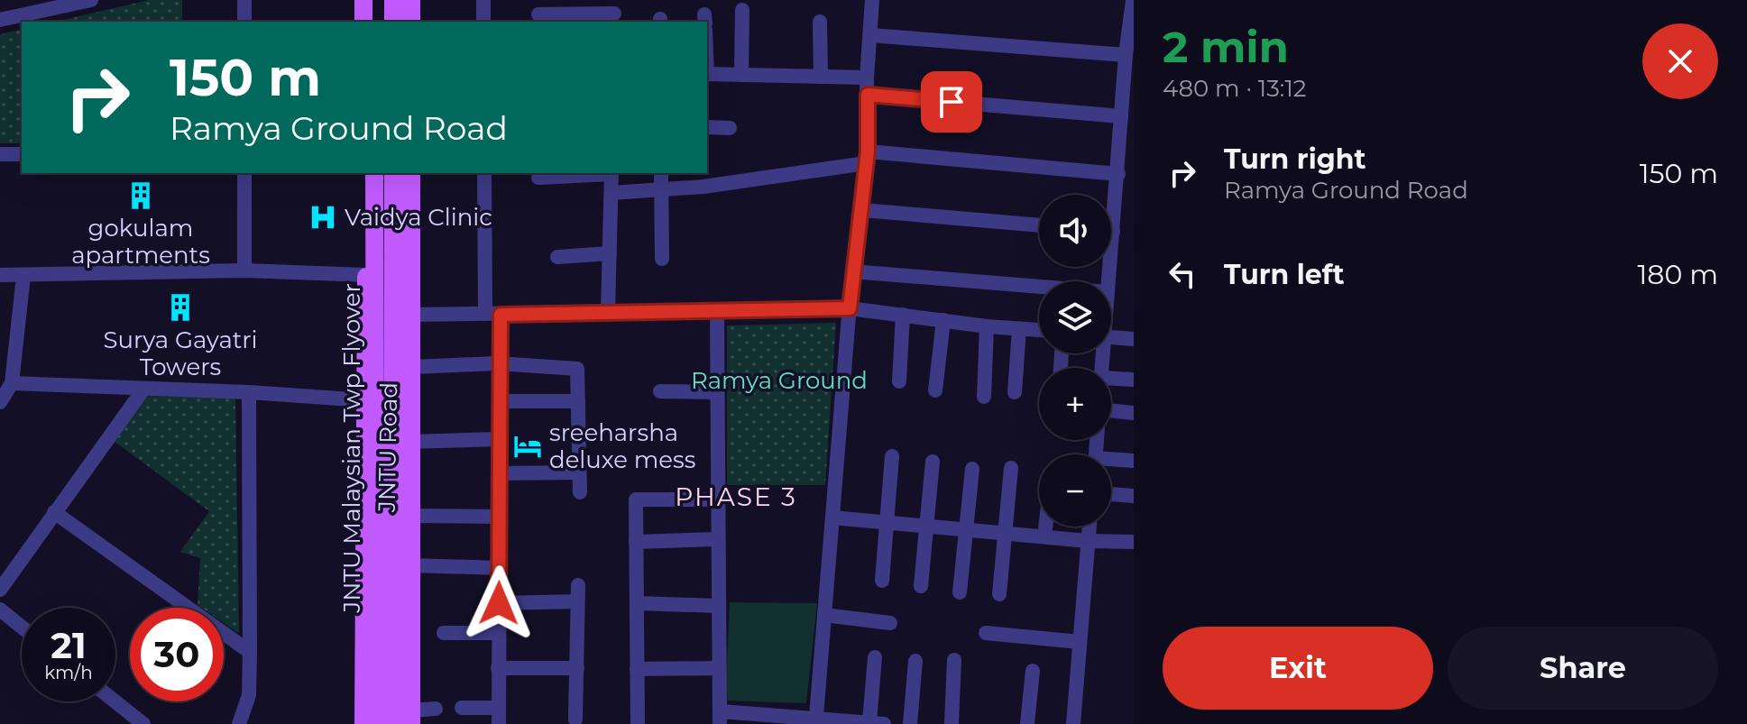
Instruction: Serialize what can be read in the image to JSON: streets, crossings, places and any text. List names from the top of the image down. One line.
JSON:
{"streets":{"main road":["JNTU Road","JNTU Malaysian Twp Flyover"]},"districts":["PHASE 3"],"parks":["Ramya Ground"],"places":{"building":["gokulam apartments","Surya Gayatri Towers"],"hospital":["Vaidya Clinic"],"hotel":["sreeharsha deluxe mess"]},"page":{"heading":["2 min","480 m · 13:12"],"turn":["150 m","Ramya Ground Road"],"list":[{"name":"Turn right","note":"Ramya Ground Road","value":"150 m"},{"name":"Turn left","value":"180 m"}],"map_buttons":["+","−"],"speed":"21 km/h","limit":"30","buttons":["Exit","Share"]}}
